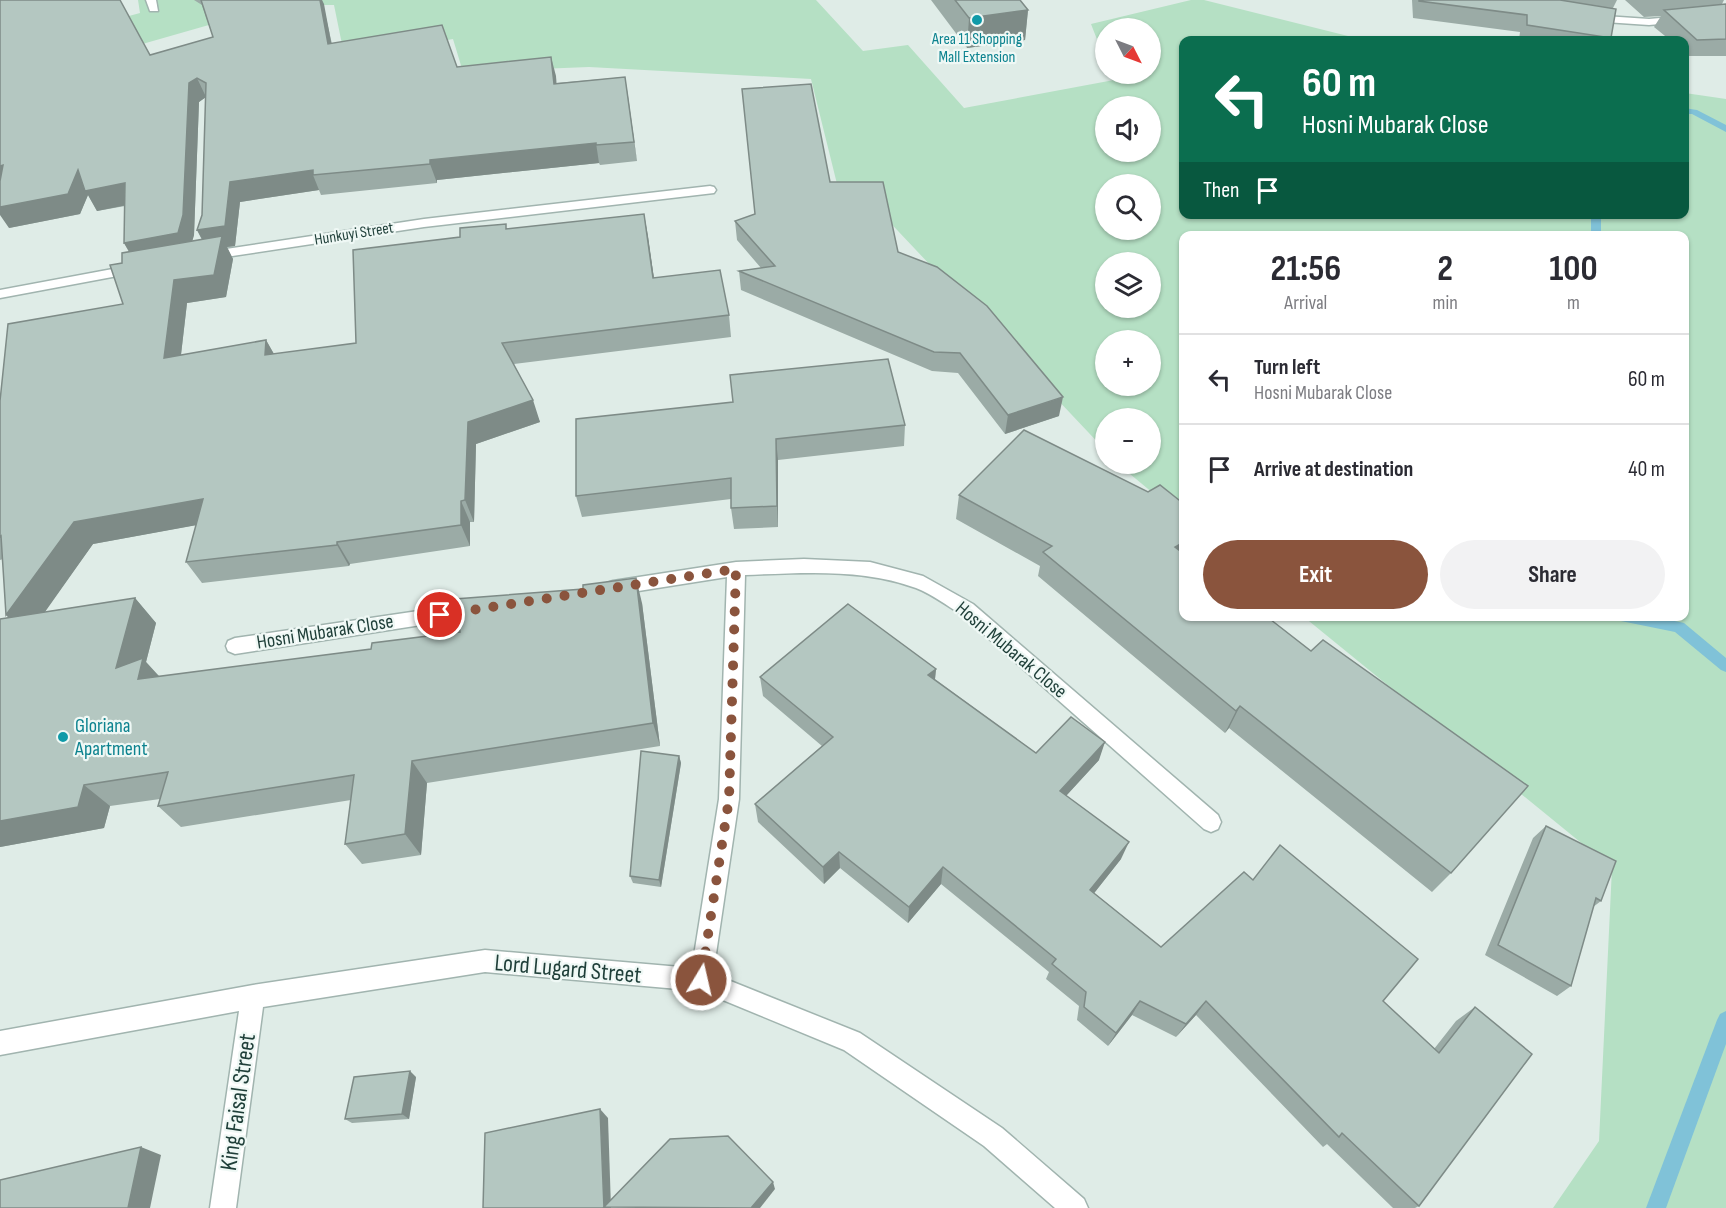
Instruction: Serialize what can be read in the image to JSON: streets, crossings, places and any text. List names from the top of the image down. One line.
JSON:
{"streets":{"street":["Hunkuyi Street","Hosni Mubarak Close","Lord Lugard Street","King Faisal Street"]},"crossings":[["Lord Lugard Street","King Faisal Street"]],"places":["Area 11 Shopping Mall Extension","Gloriana Apartment"],"north":"bottom right","page":{"map_buttons":["+","−"],"turn":["60 m","Hosni Mubarak Close"],"then":"Then","eta":["21:56","Arrival","2","min","100","m"],"list":[{"name":"Turn left","note":"Hosni Mubarak Close","value":"60 m"},{"name":"Arrive at destination","value":"40 m"}],"buttons":["Exit","Share"]}}
